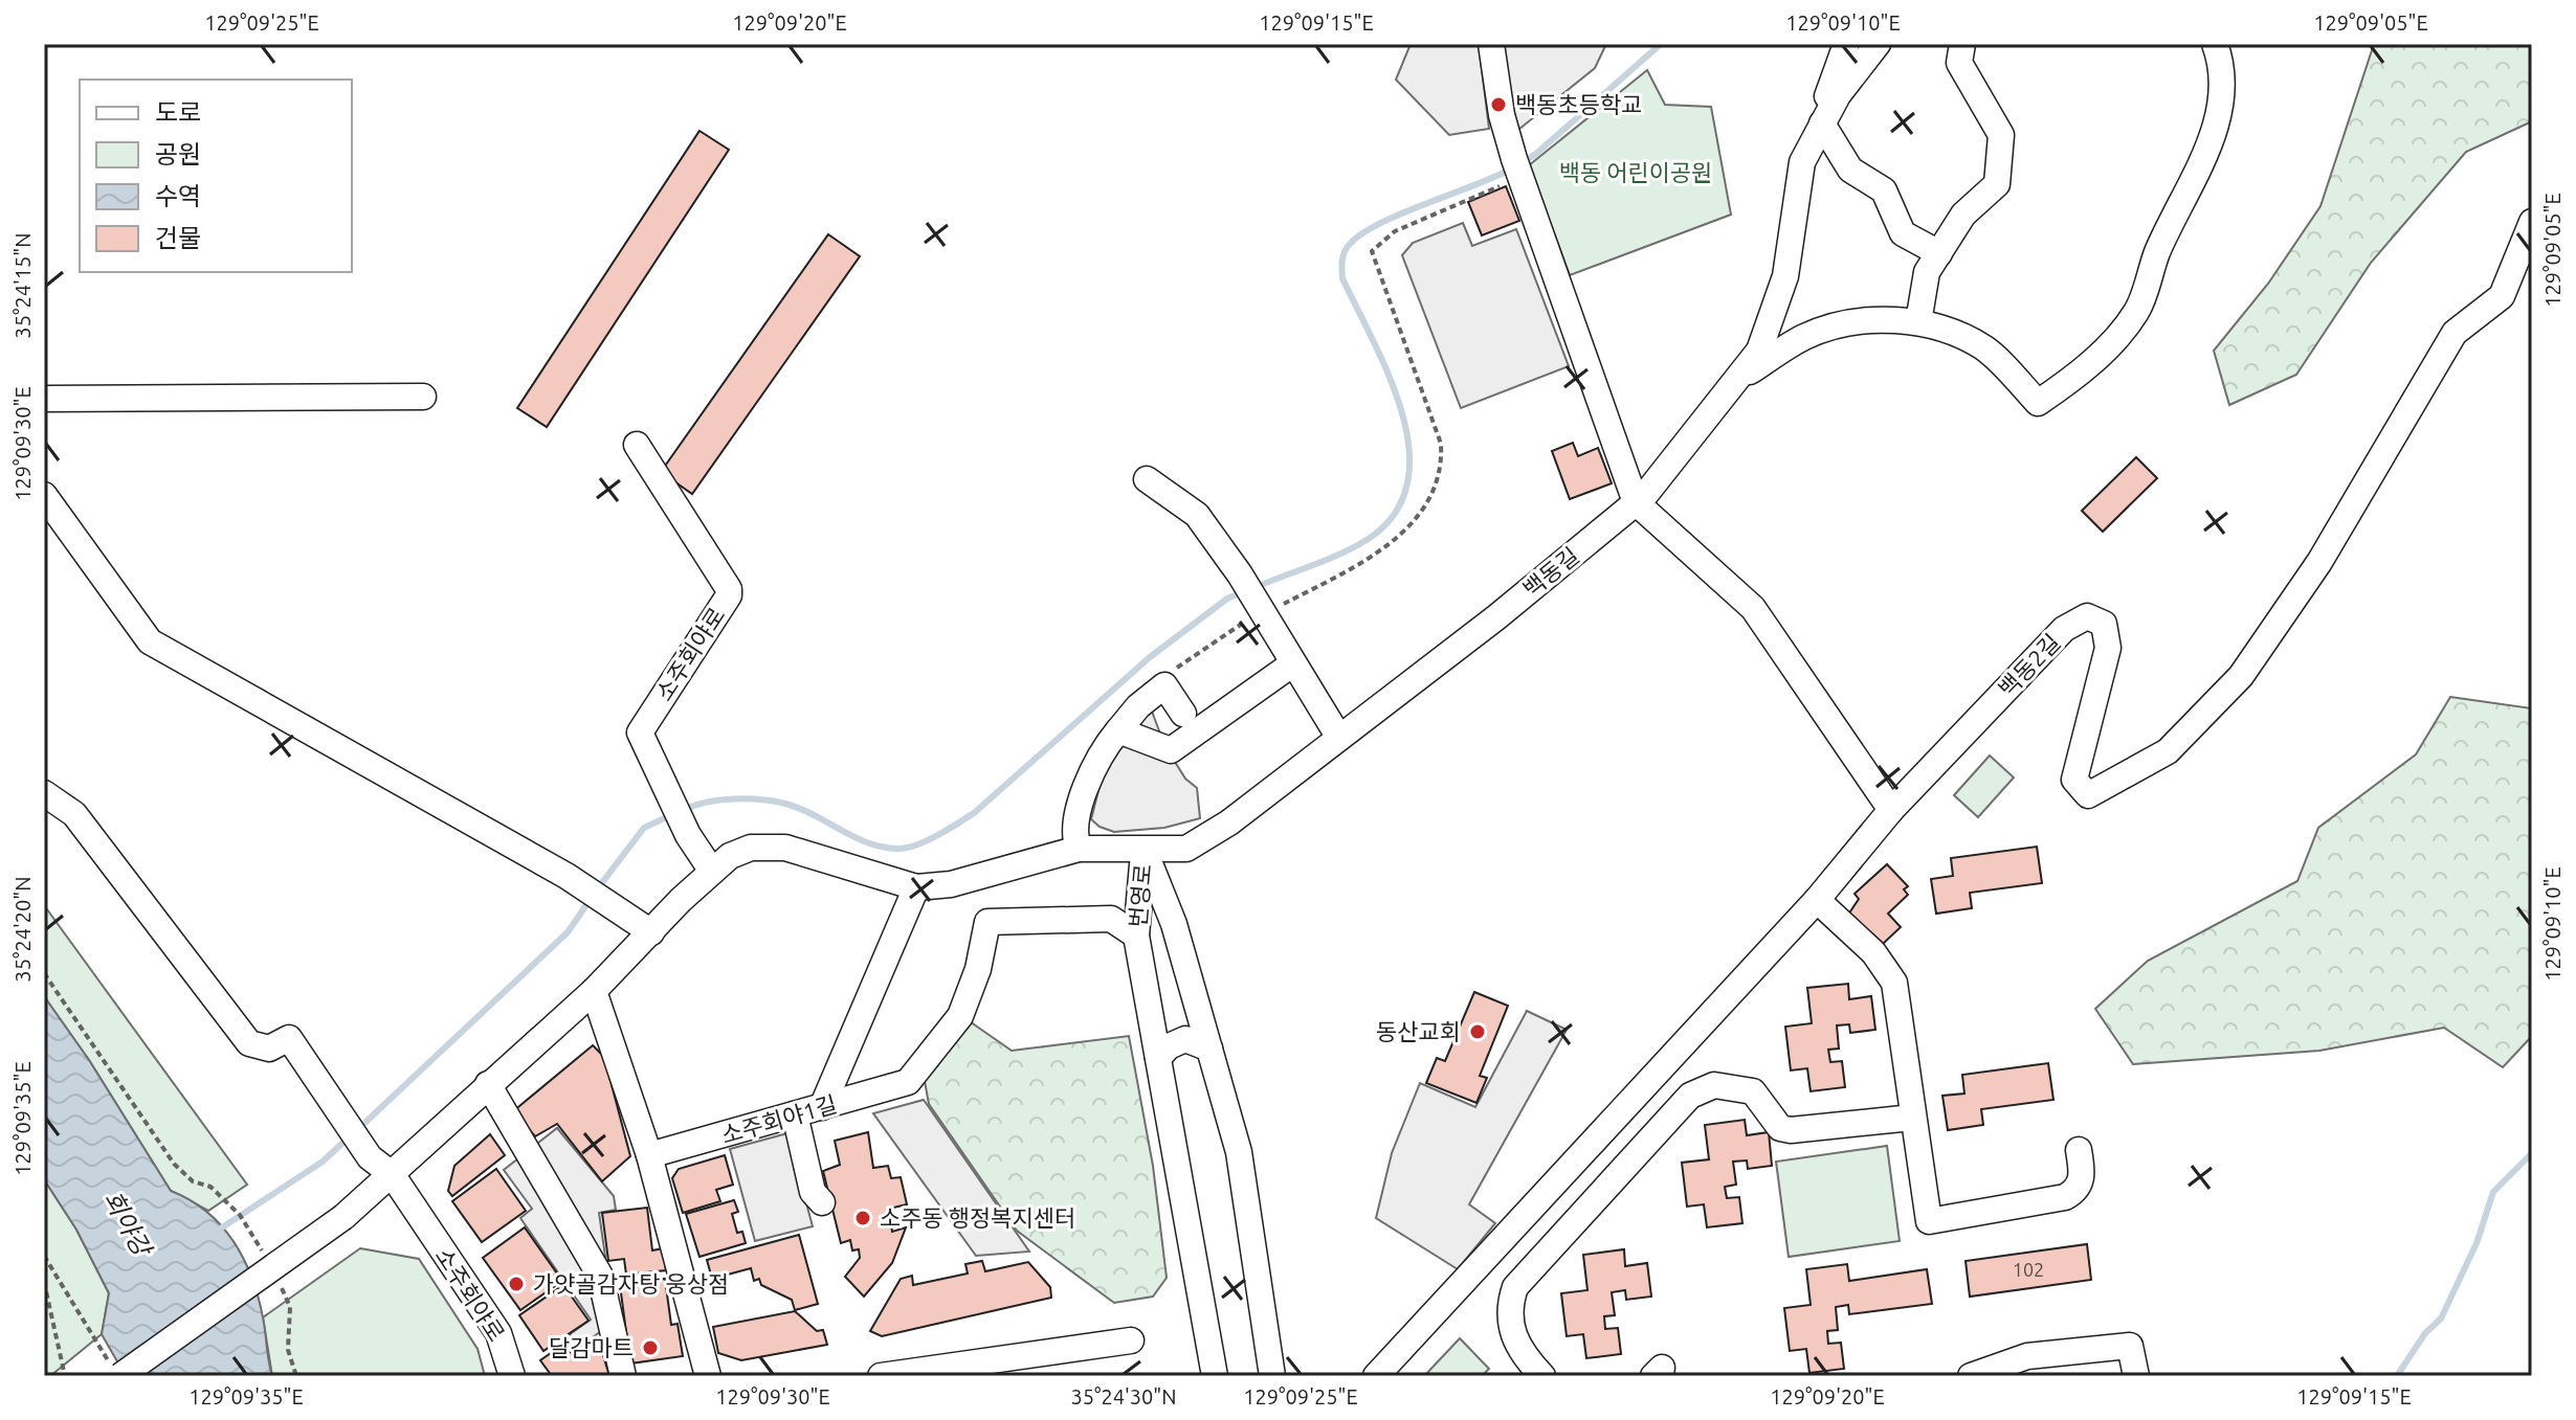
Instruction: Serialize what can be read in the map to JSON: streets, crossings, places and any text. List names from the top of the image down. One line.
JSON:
{"streets":{"street":["백동길","소주회야로","백동2길","번영로","소주회야1길"]},"crossings":[["백동길","번영로"],["번영로","소주회야1길"]],"water":["회야강"],"parks":["백동 어린이공원"],"places":["백동초등학교","동산교회","소주동 행정복지센터","가얏골감자탕 웅상점","달감마트"],"house_numbers":["102"],"legend":["도로","공원","수역","건물"],"coordinates":["129°09'25\"E","129°09'20\"E","129°09'15\"E","129°09'10\"E","129°09'05\"E","35°24'15\"N","129°09'30\"E","35°24'20\"N","129°09'35\"E","35°24'30\"N"]}
